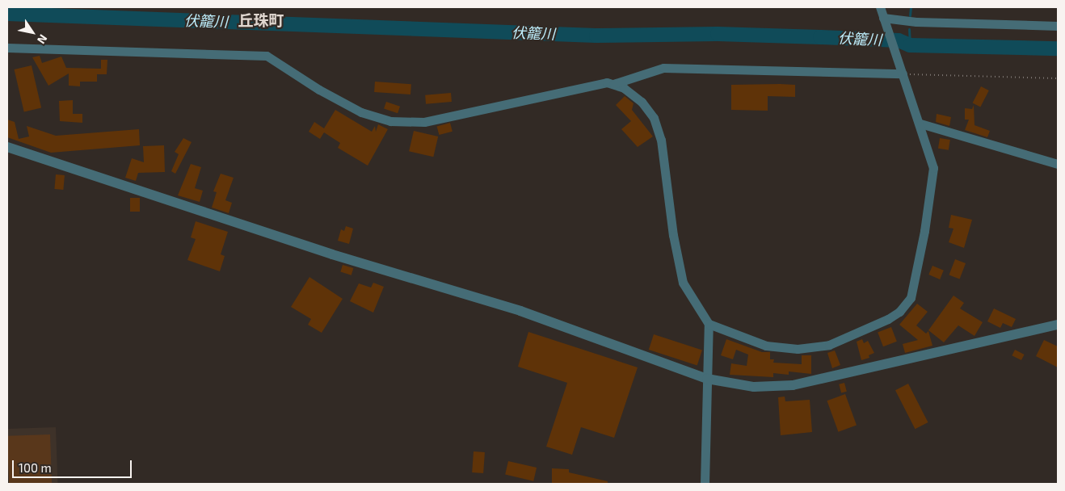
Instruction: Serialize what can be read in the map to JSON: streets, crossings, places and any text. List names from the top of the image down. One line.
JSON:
{"districts":["丘珠町"],"water":["伏籠川"],"scale_bar":"100 m","north":"bottom right"}
